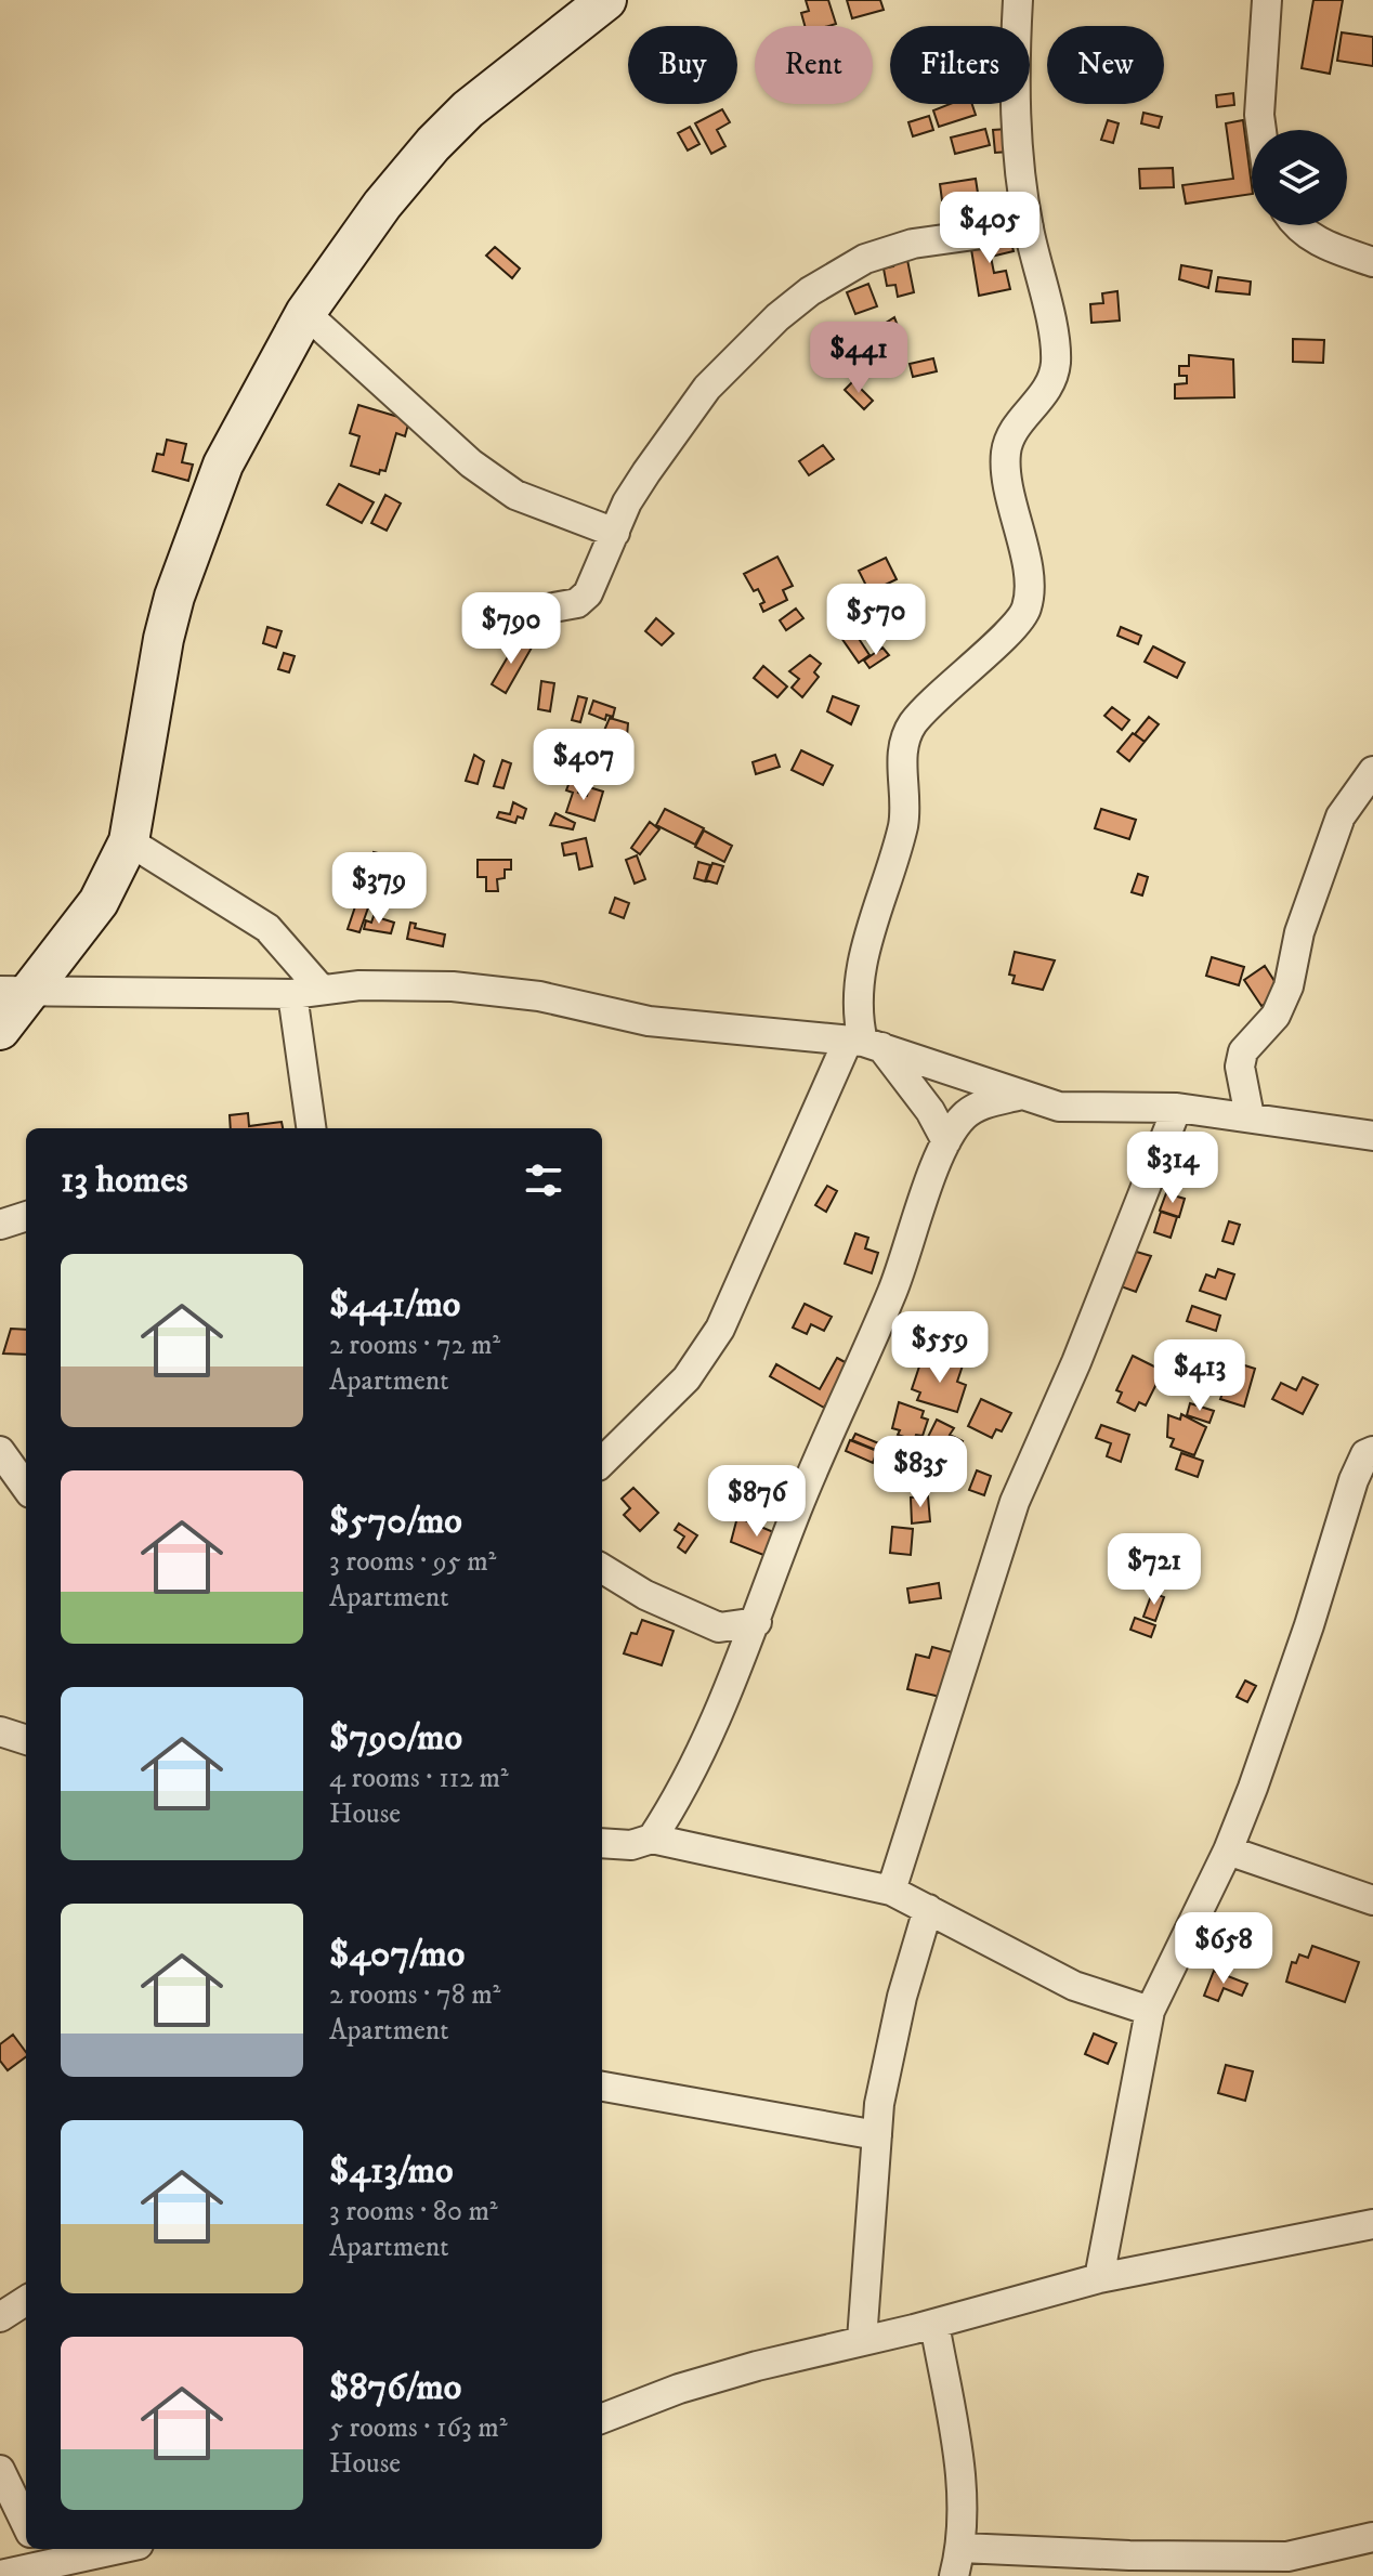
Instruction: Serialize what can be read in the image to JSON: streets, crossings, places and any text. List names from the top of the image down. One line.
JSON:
{"page":{"chip":["Buy","Rent","Filters","New"],"price":["$405","$441","$570","$790","$407","$379","$314","$559","$413","$835","$876","$721","$658"],"heading":"13 homes","list":[{"name":"$441/mo","note":"2 rooms · 72 m² · Apartment"},{"name":"$570/mo","note":"3 rooms · 95 m² · Apartment"},{"name":"$790/mo","note":"4 rooms · 112 m² · House"},{"name":"$407/mo","note":"2 rooms · 78 m² · Apartment"},{"name":"$413/mo","note":"3 rooms · 80 m² · Apartment"},{"name":"$876/mo","note":"5 rooms · 163 m² · House"}]}}
